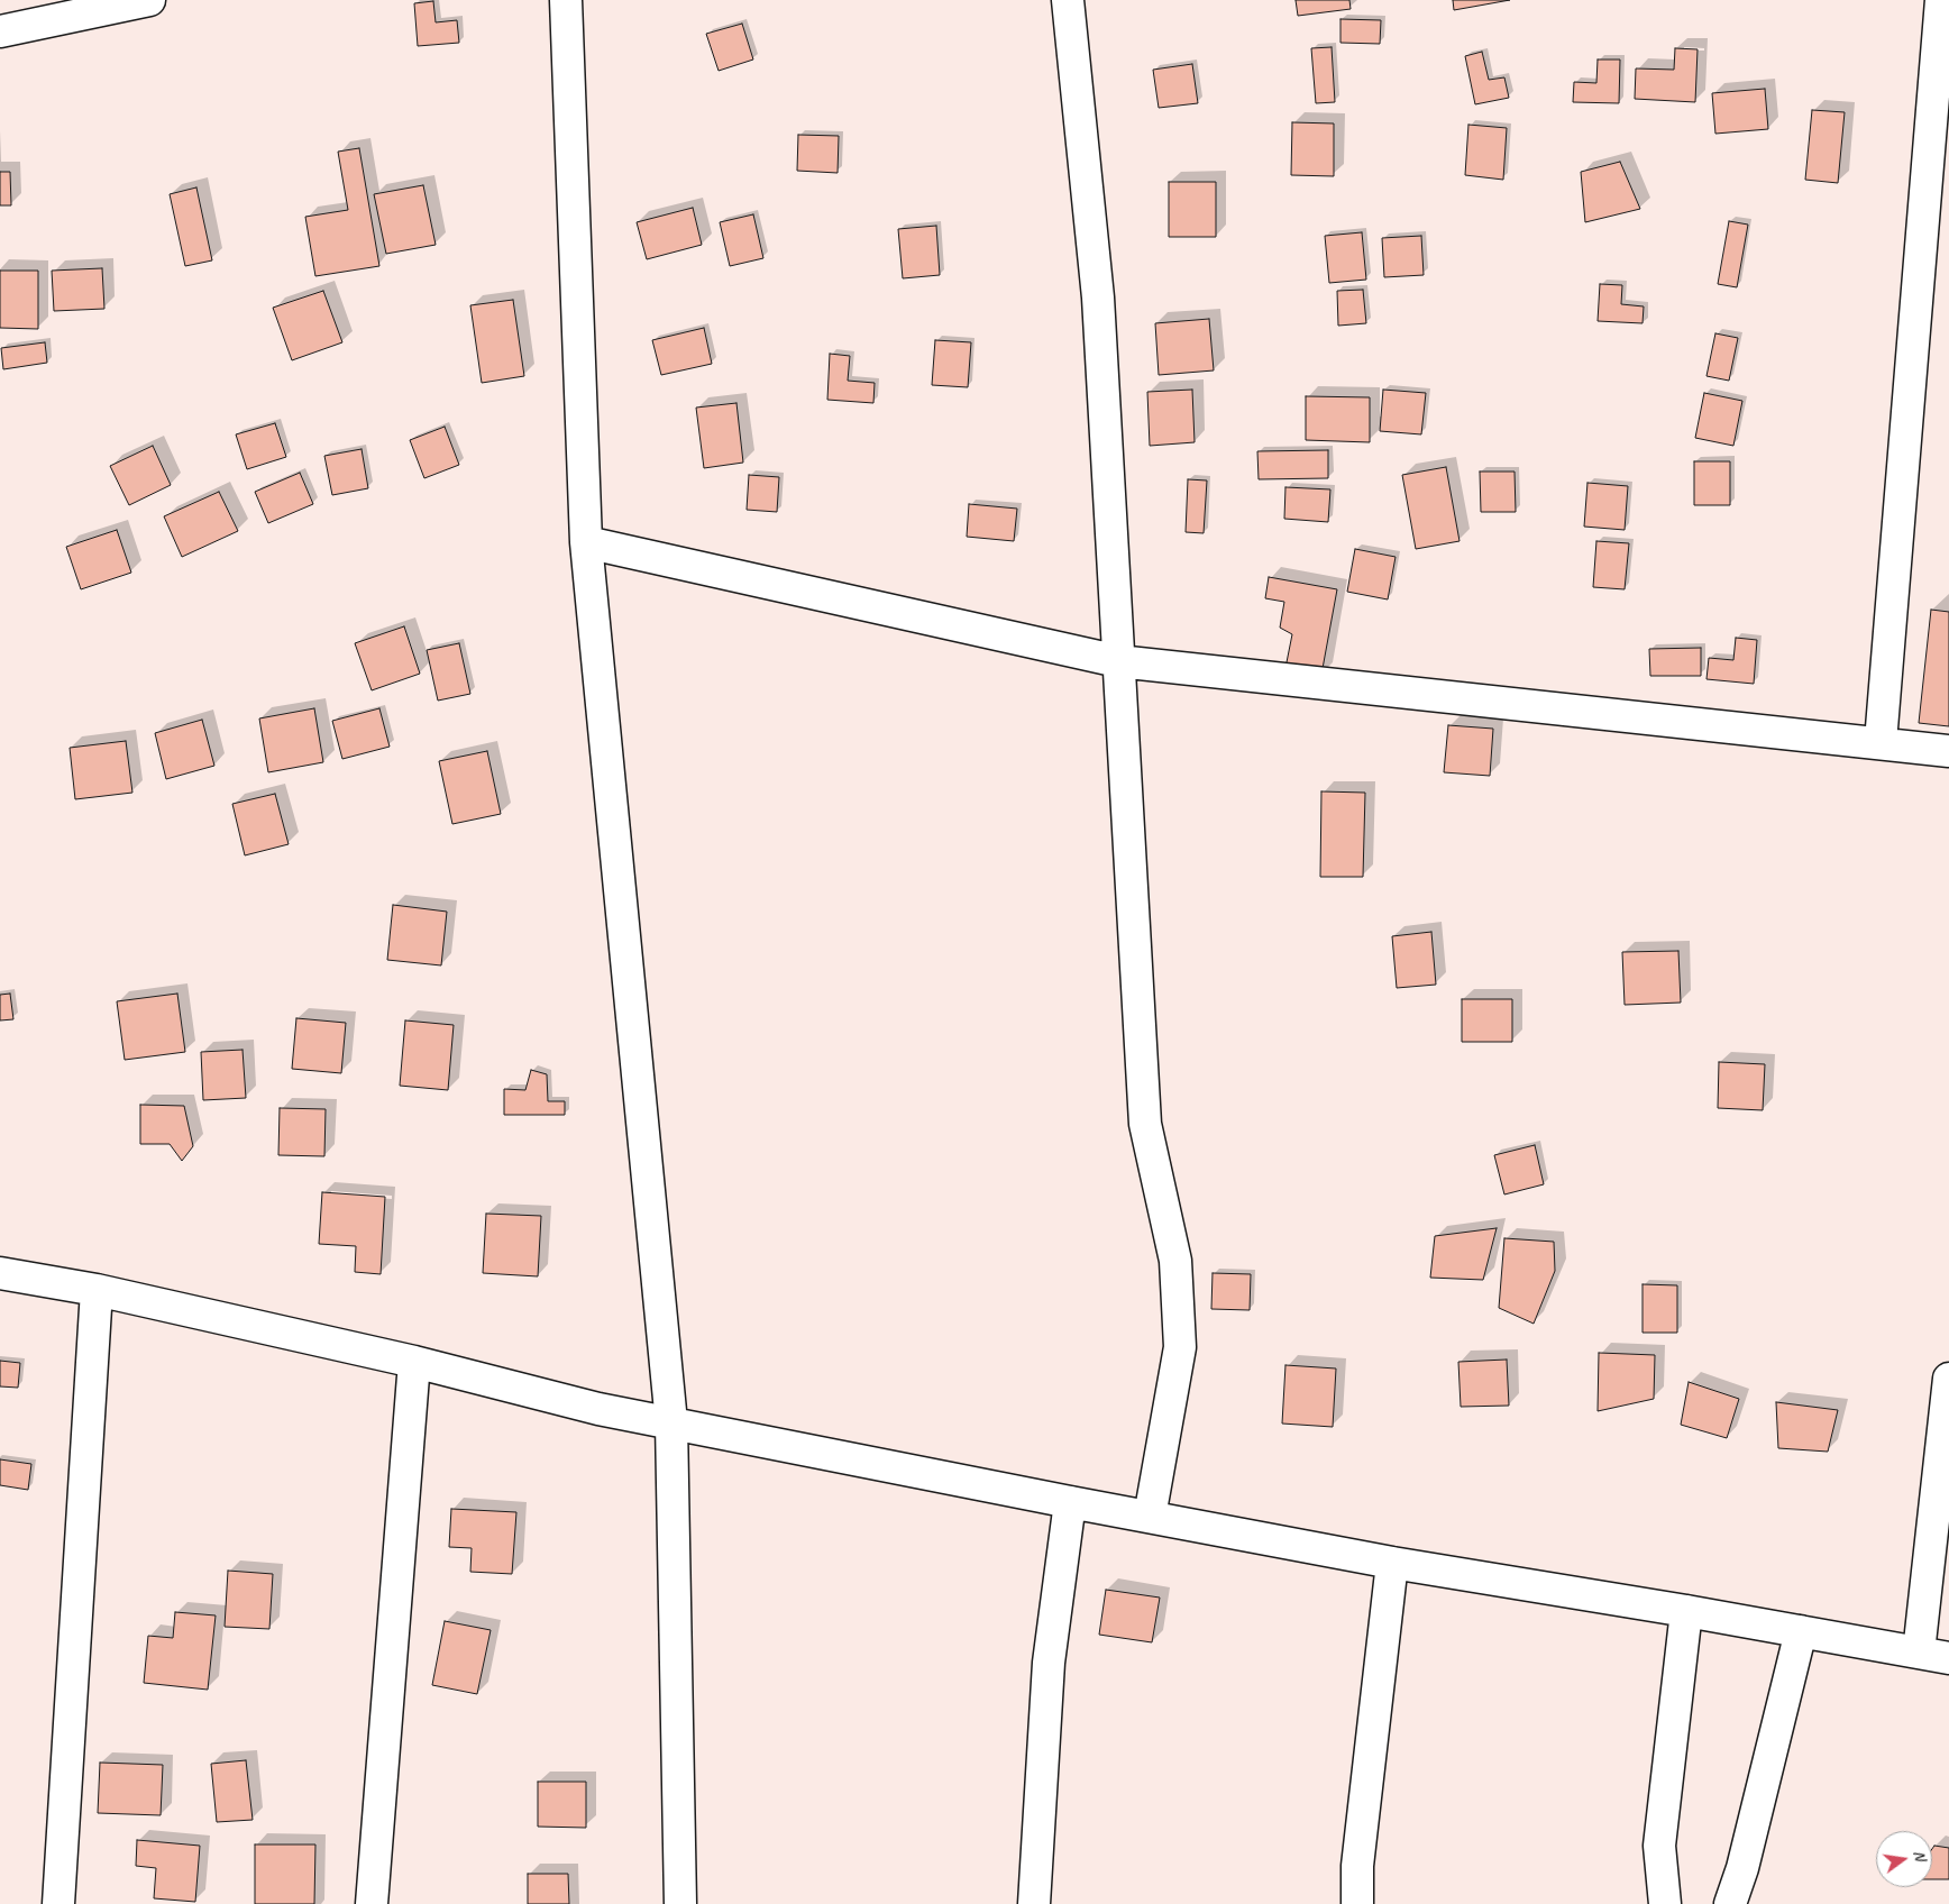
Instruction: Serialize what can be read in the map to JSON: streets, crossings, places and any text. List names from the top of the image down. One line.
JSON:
{"north":"right"}
